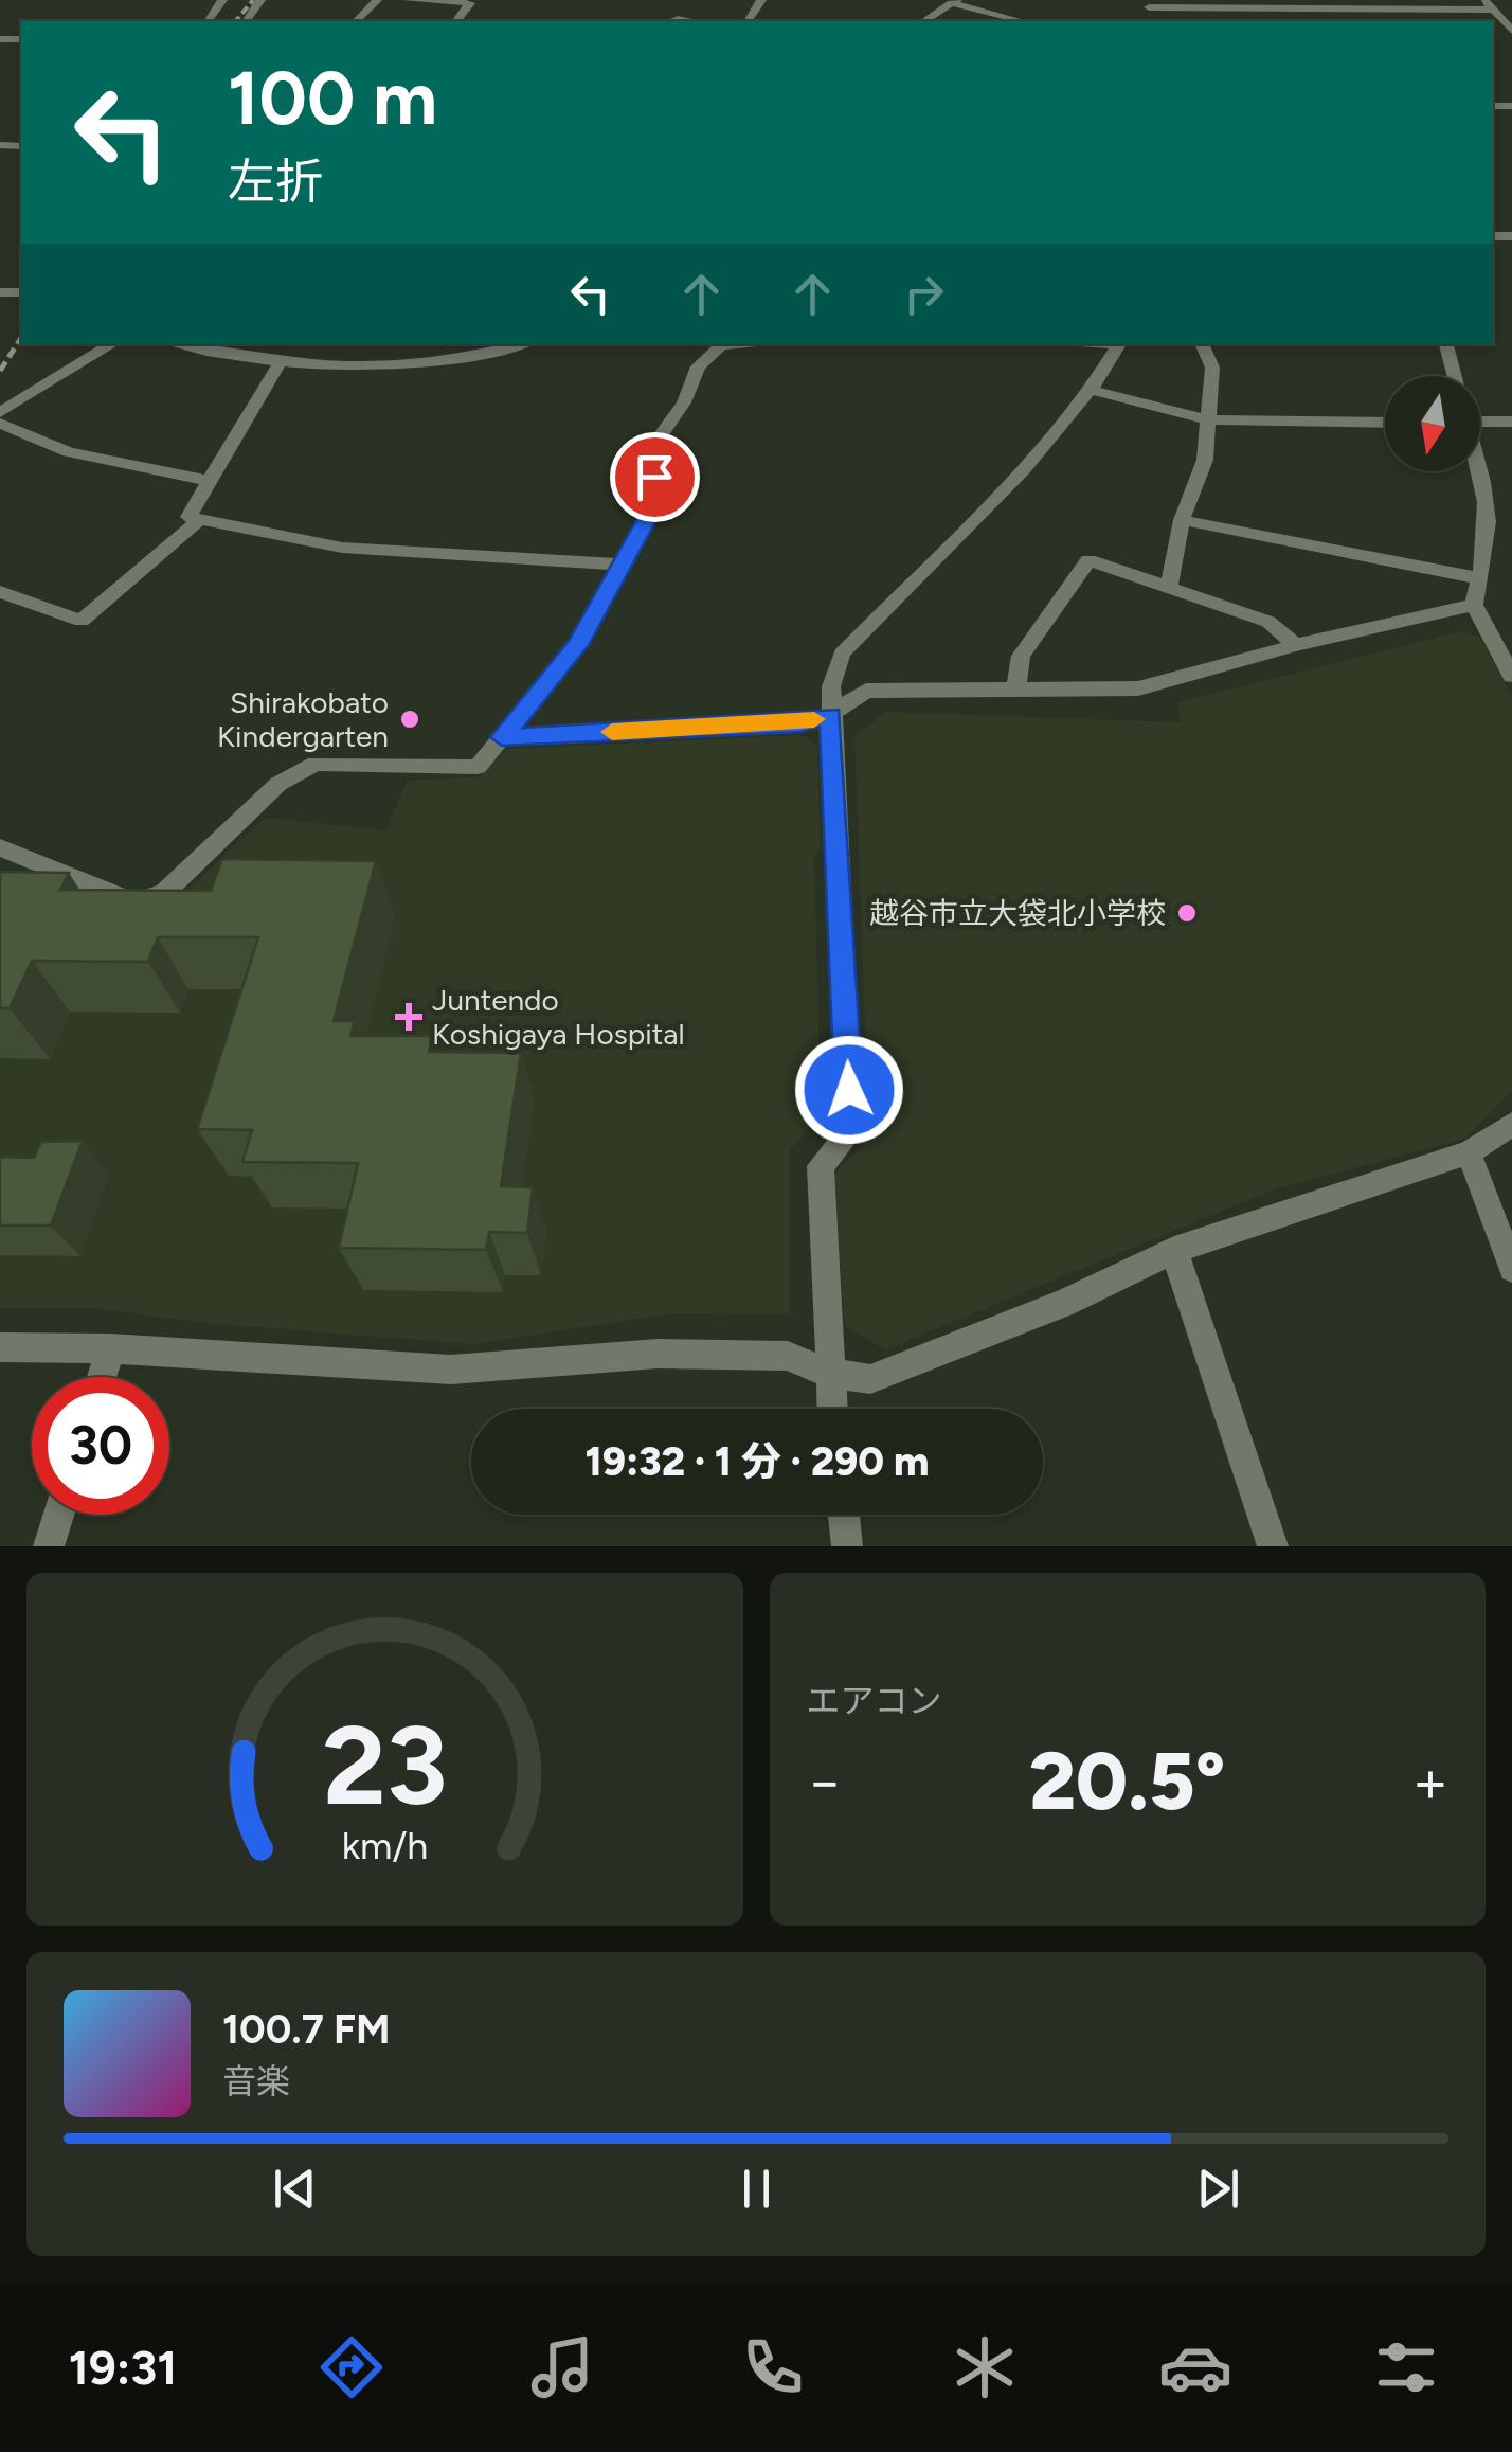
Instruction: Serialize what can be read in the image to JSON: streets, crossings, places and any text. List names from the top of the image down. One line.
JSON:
{"places":{"other":["Shirakobato Kindergarten","越谷市立大袋北小学校"],"health":["Juntendo Koshigaya Hospital"]},"north":"bottom","page":{"turn":["100 m","左折"],"limit":"30","trip":"19:32 · 1 分 · 290 m","tile":"エアコン","heat":["−","20.5°","+"],"song":["100.7 FM","音楽"],"tabs":"19:31","gauge":["23","km/h"]}}
